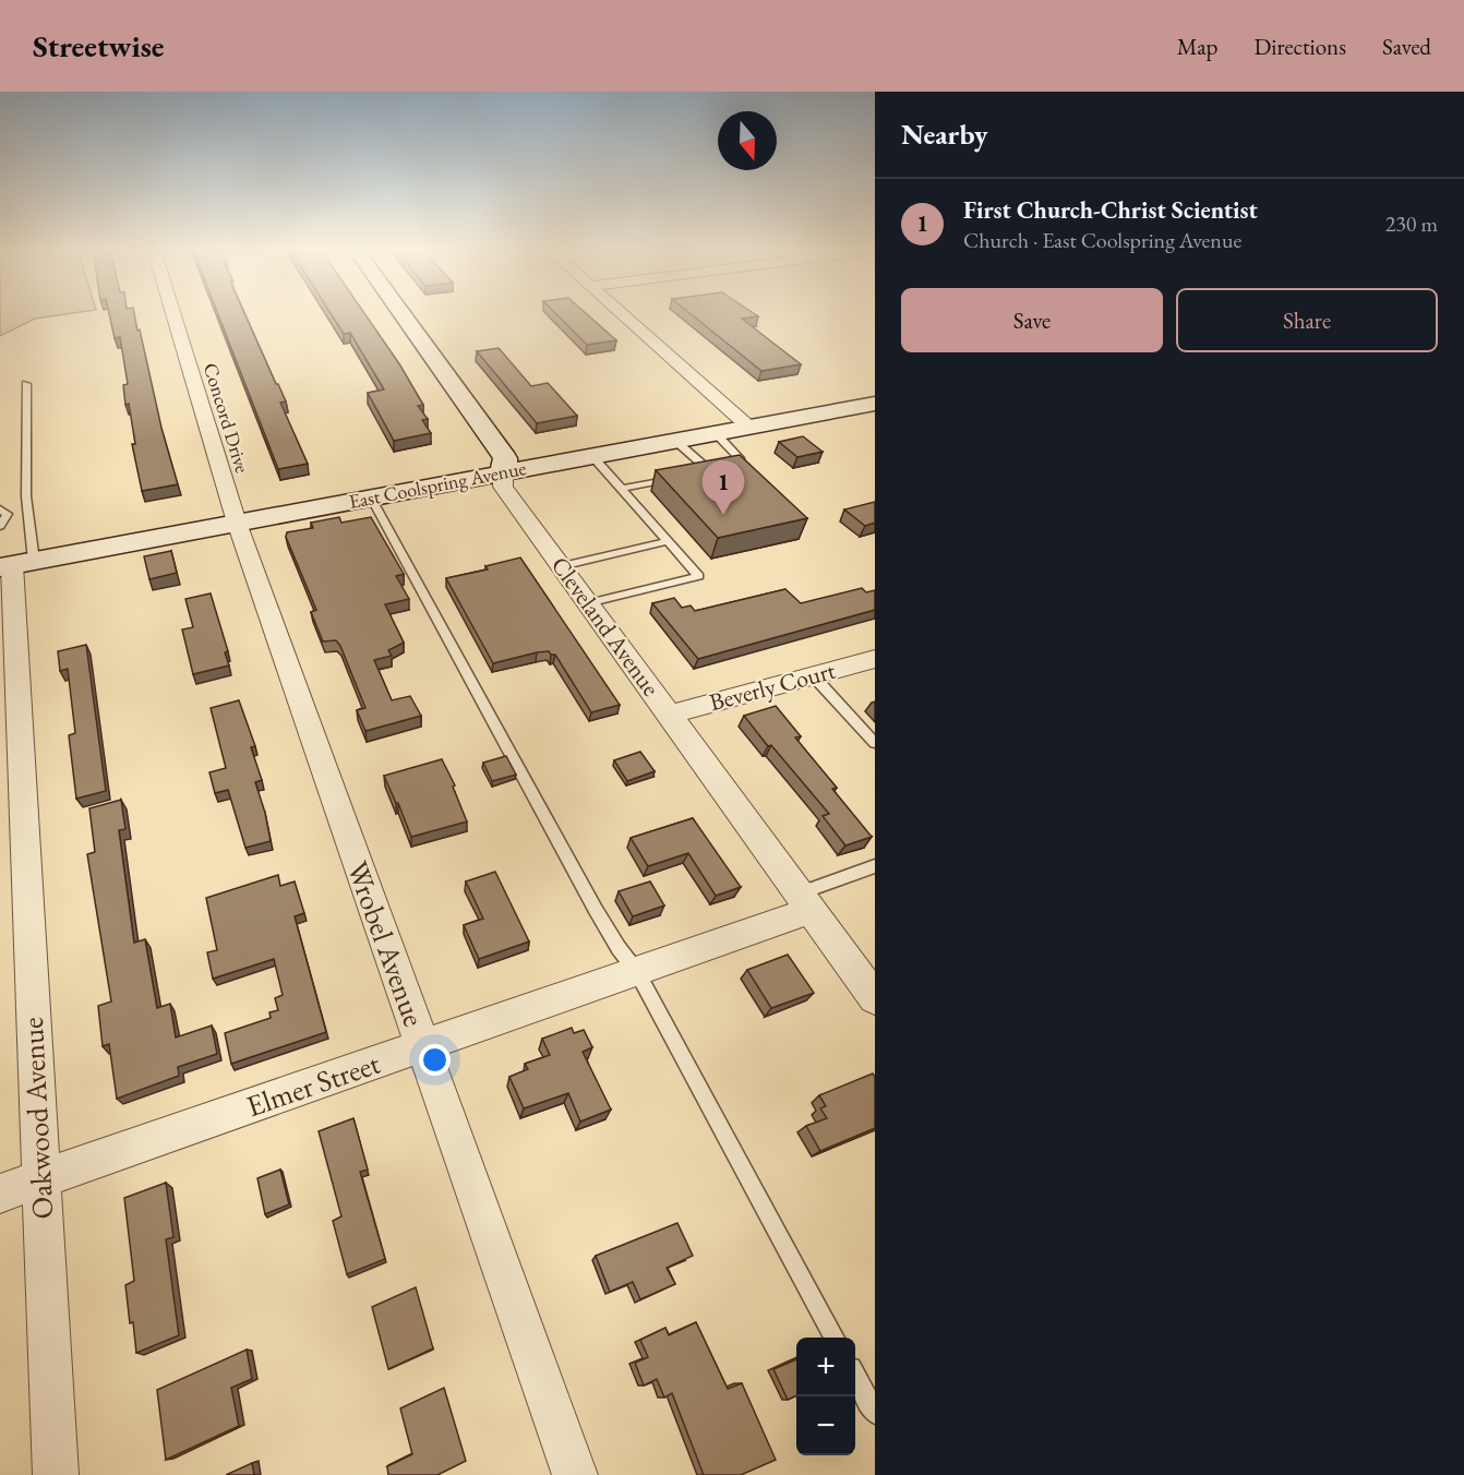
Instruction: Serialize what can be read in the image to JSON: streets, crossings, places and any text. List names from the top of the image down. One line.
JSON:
{"streets":{"street":["Concord Drive","East Coolspring Avenue","Cleveland Avenue","Beverly Court","Wrobel Avenue","Elmer Street","Oakwood Avenue"]},"crossings":[["Concord Drive","East Coolspring Avenue"],["Concord Drive","Wrobel Avenue"],["East Coolspring Avenue","Cleveland Avenue"],["East Coolspring Avenue","Wrobel Avenue"],["East Coolspring Avenue","Oakwood Avenue"],["Cleveland Avenue","Beverly Court"],["Cleveland Avenue","Elmer Street"],["Wrobel Avenue","Elmer Street"],["Elmer Street","Oakwood Avenue"]],"north":"bottom","page":{"header":"Streetwise","nav":["Map","Directions","Saved"],"heading":"Nearby","list":[{"mark":"1","name":"First Church-Christ Scientist","note":"Church · East Coolspring Avenue","value":"230 m"}],"buttons":["Save","Share"],"pins":"1","map_buttons":["+","−"]}}
